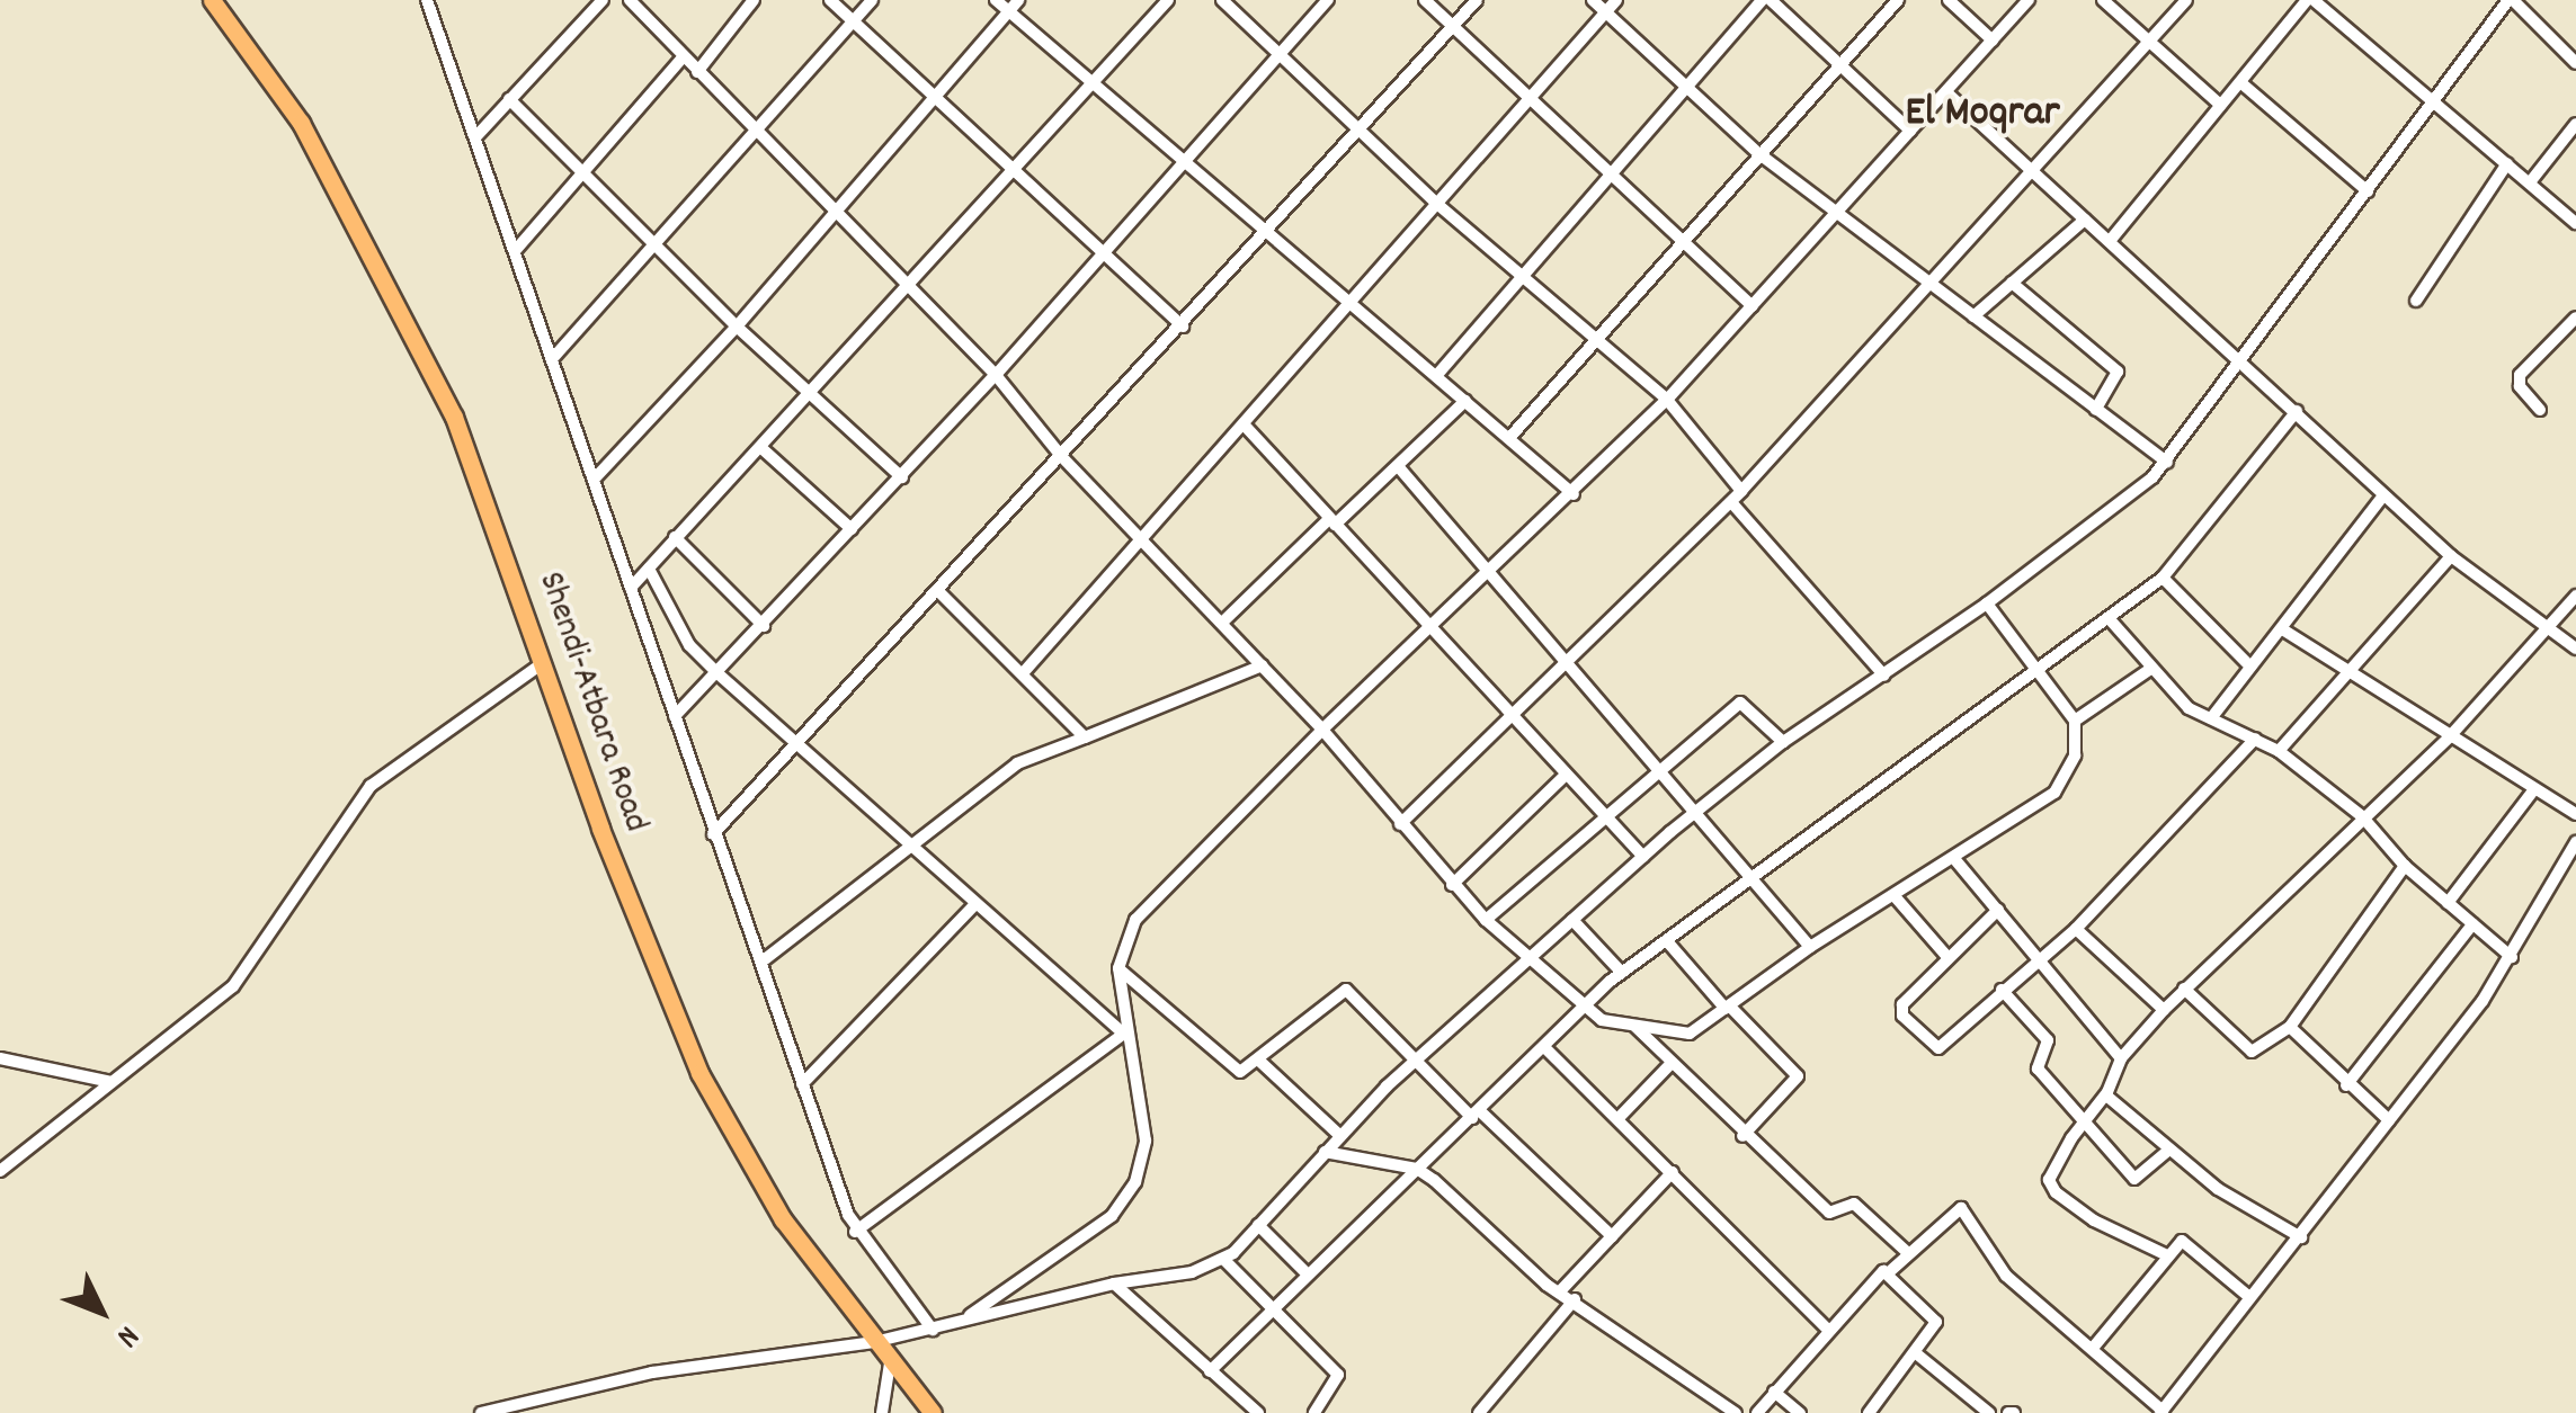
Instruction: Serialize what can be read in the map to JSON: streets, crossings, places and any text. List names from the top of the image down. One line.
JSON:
{"streets":{"highway":["Shendi-Atbara Road"]},"districts":["El Moqrar"],"north":"bottom right"}
